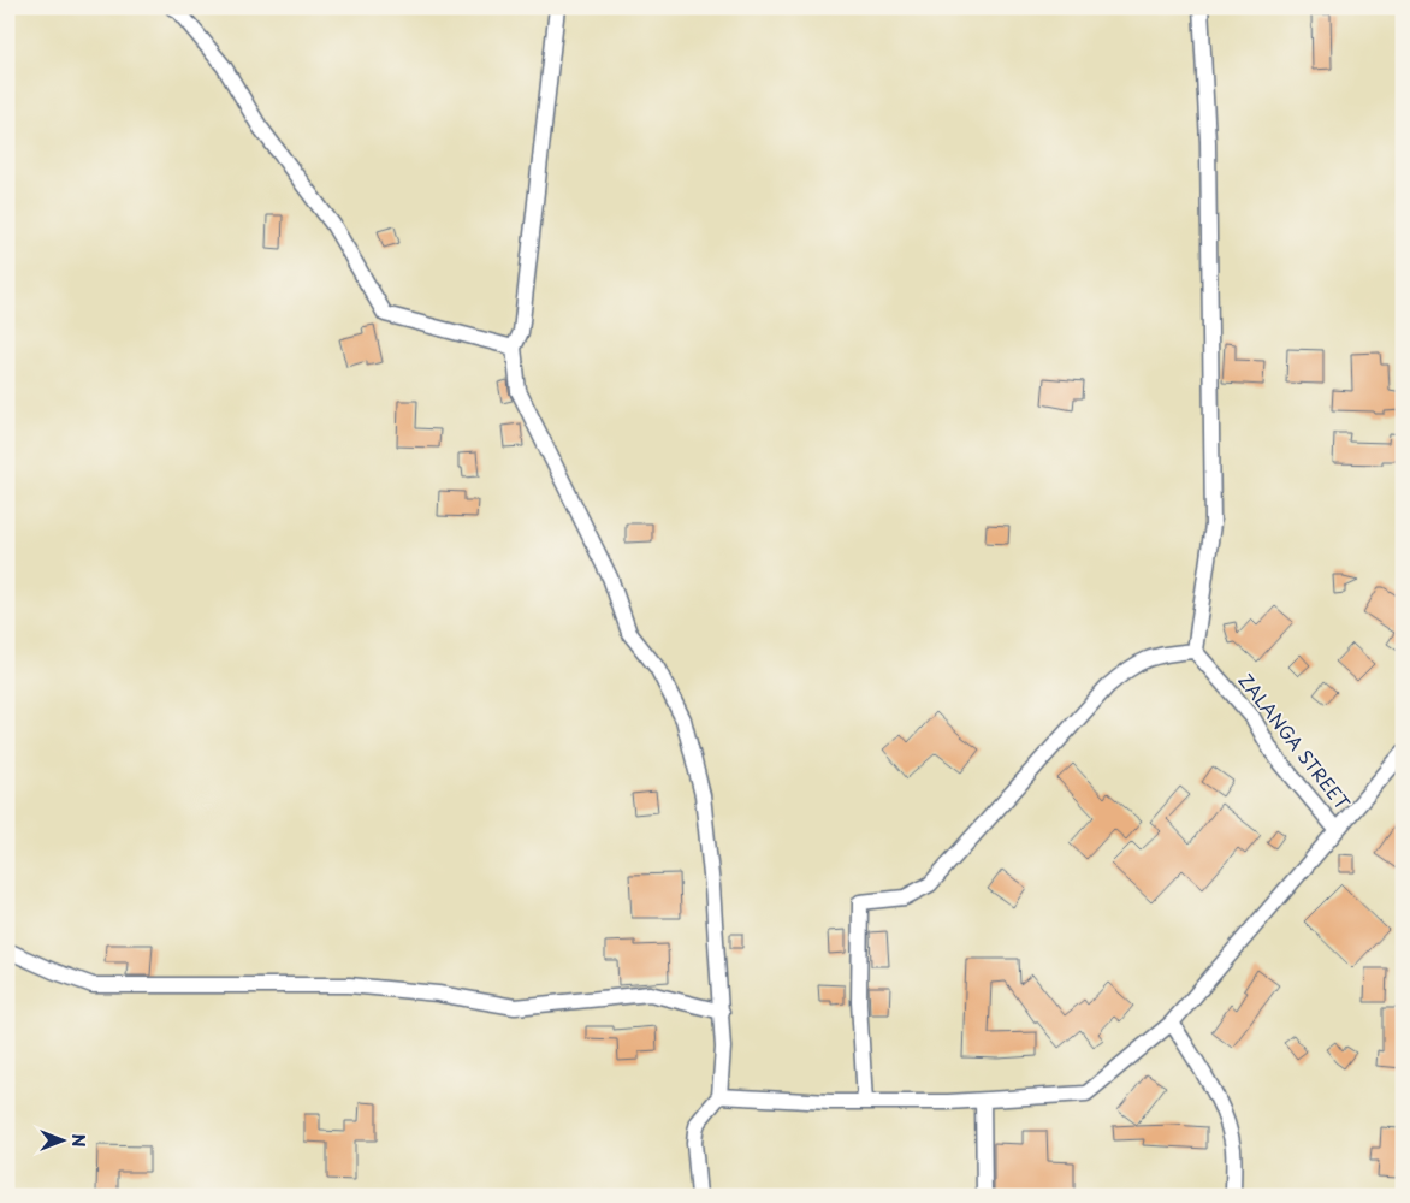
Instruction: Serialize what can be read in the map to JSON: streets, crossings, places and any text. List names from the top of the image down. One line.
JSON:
{"streets":{"street":["ZALANGA STREET"]},"north":"right"}
